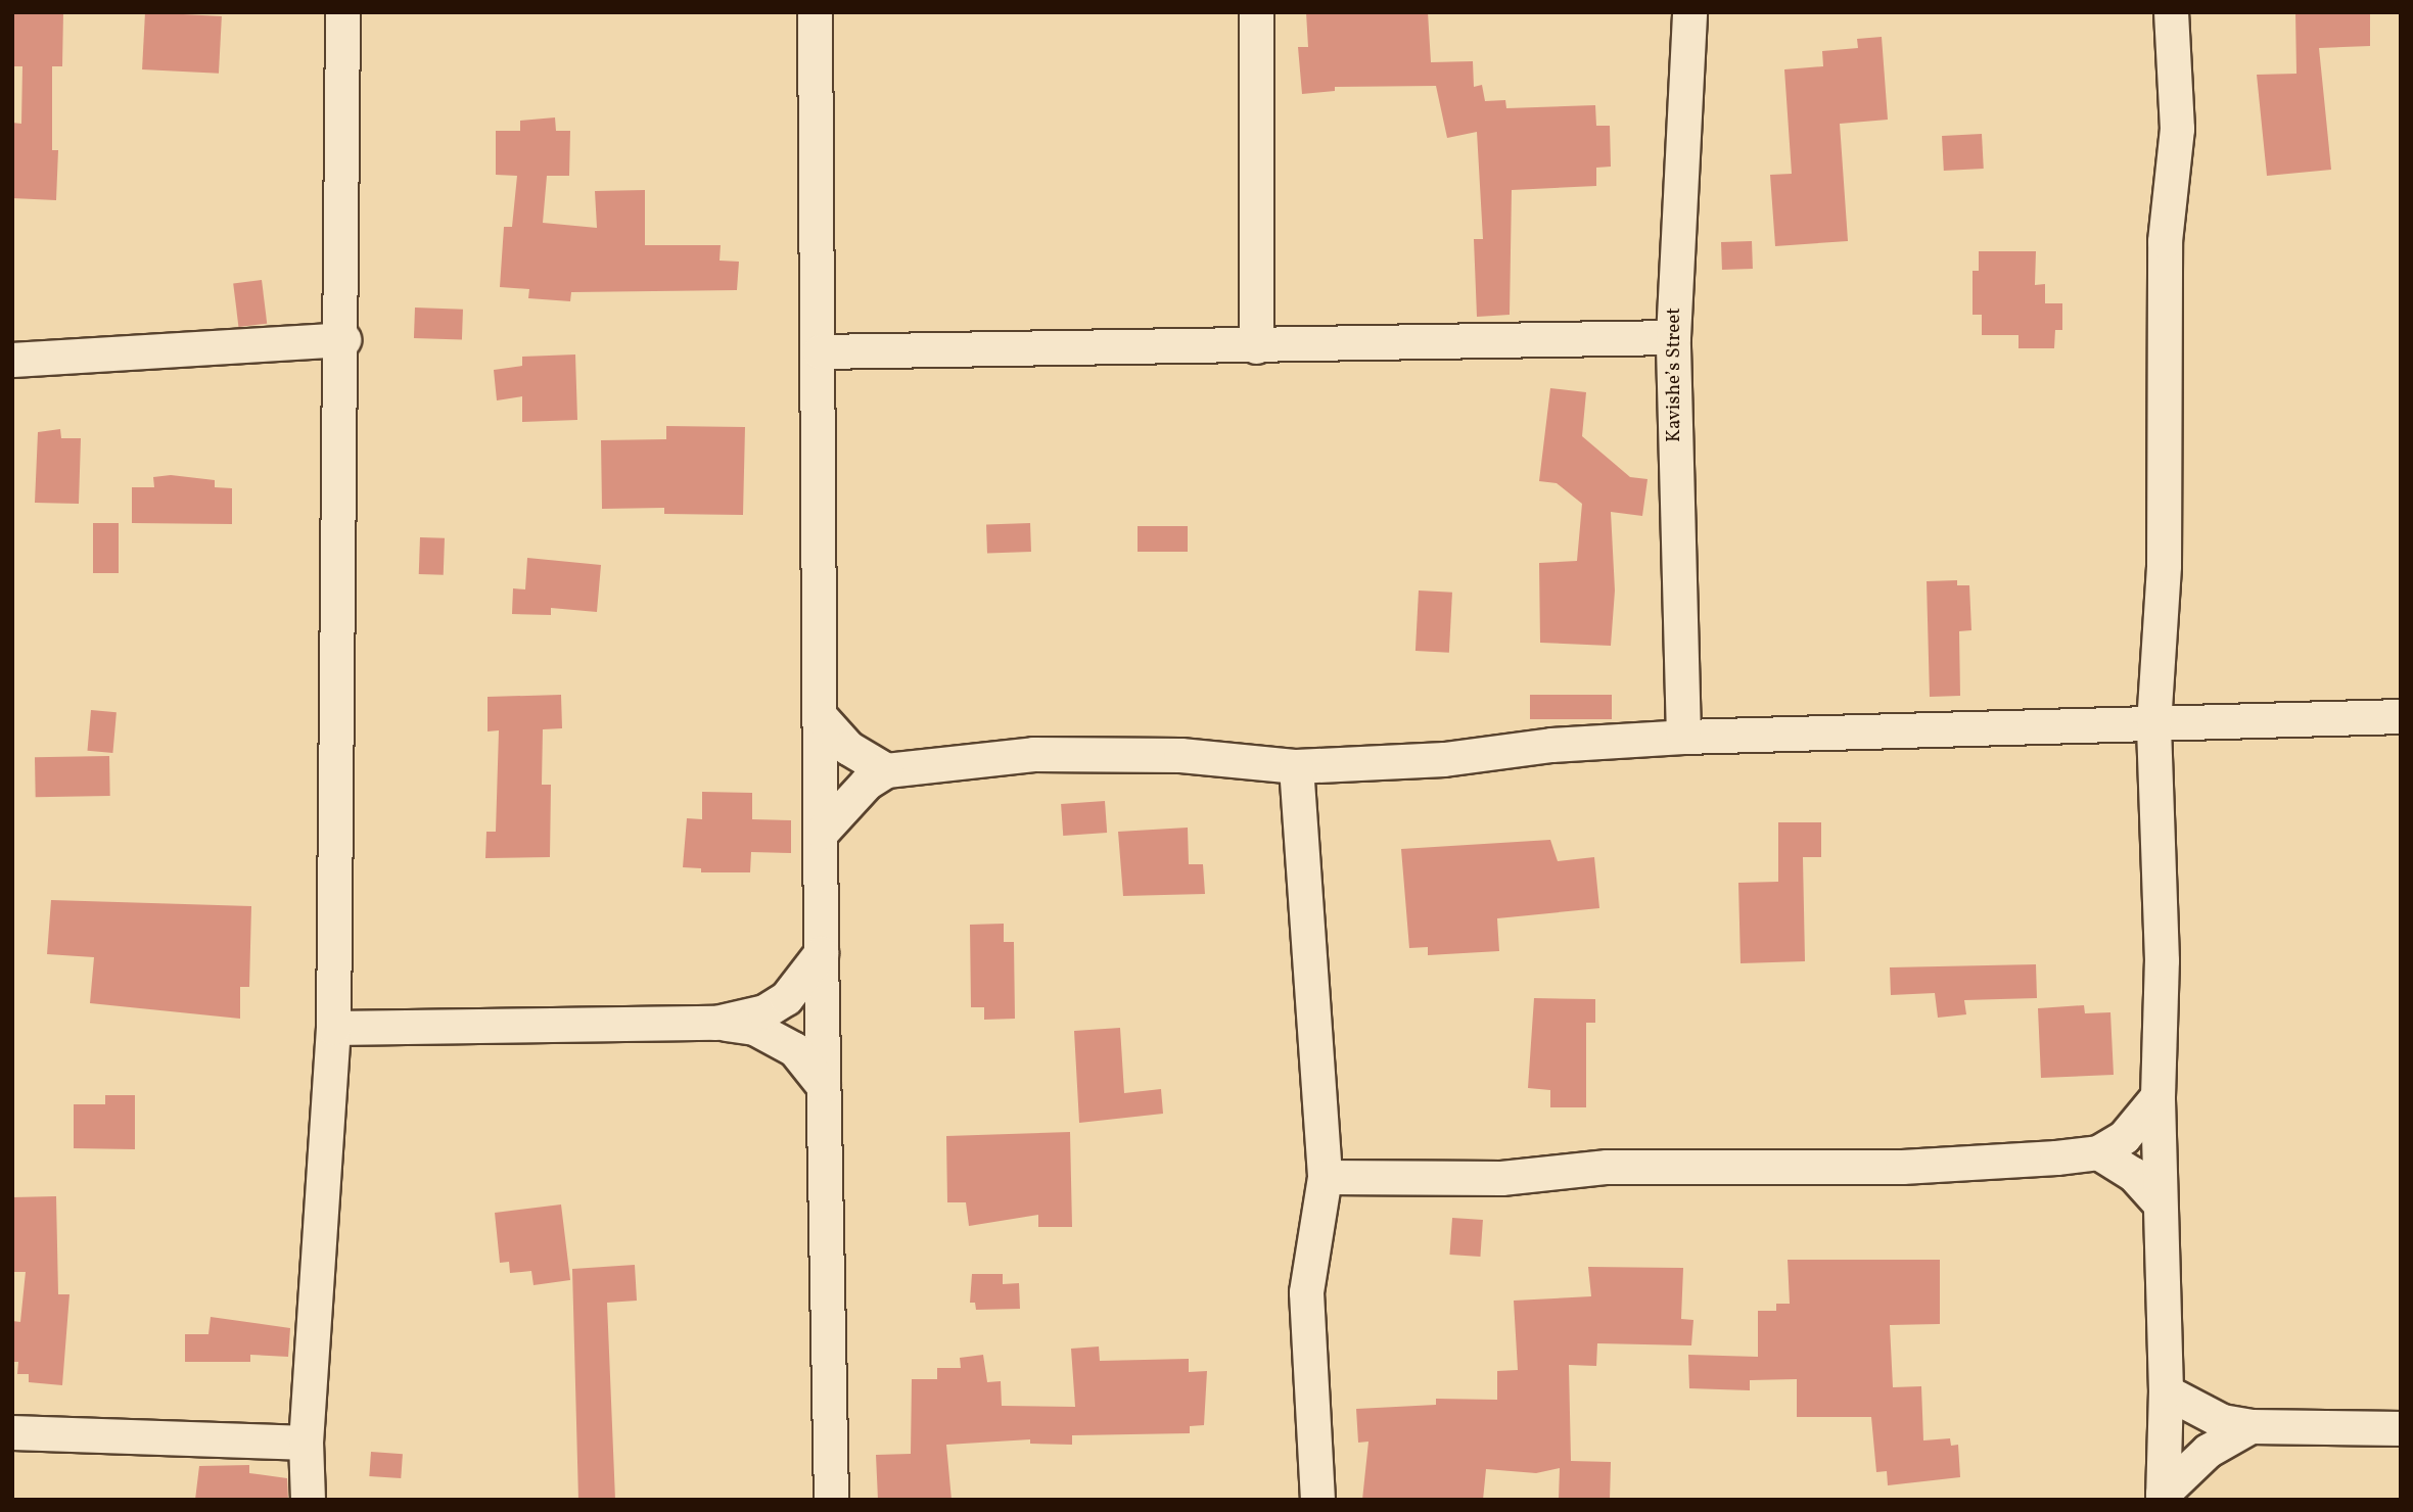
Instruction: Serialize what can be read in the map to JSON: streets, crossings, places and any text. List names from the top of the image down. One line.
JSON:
{"streets":{"street":["Kavishe’s Street"]}}
